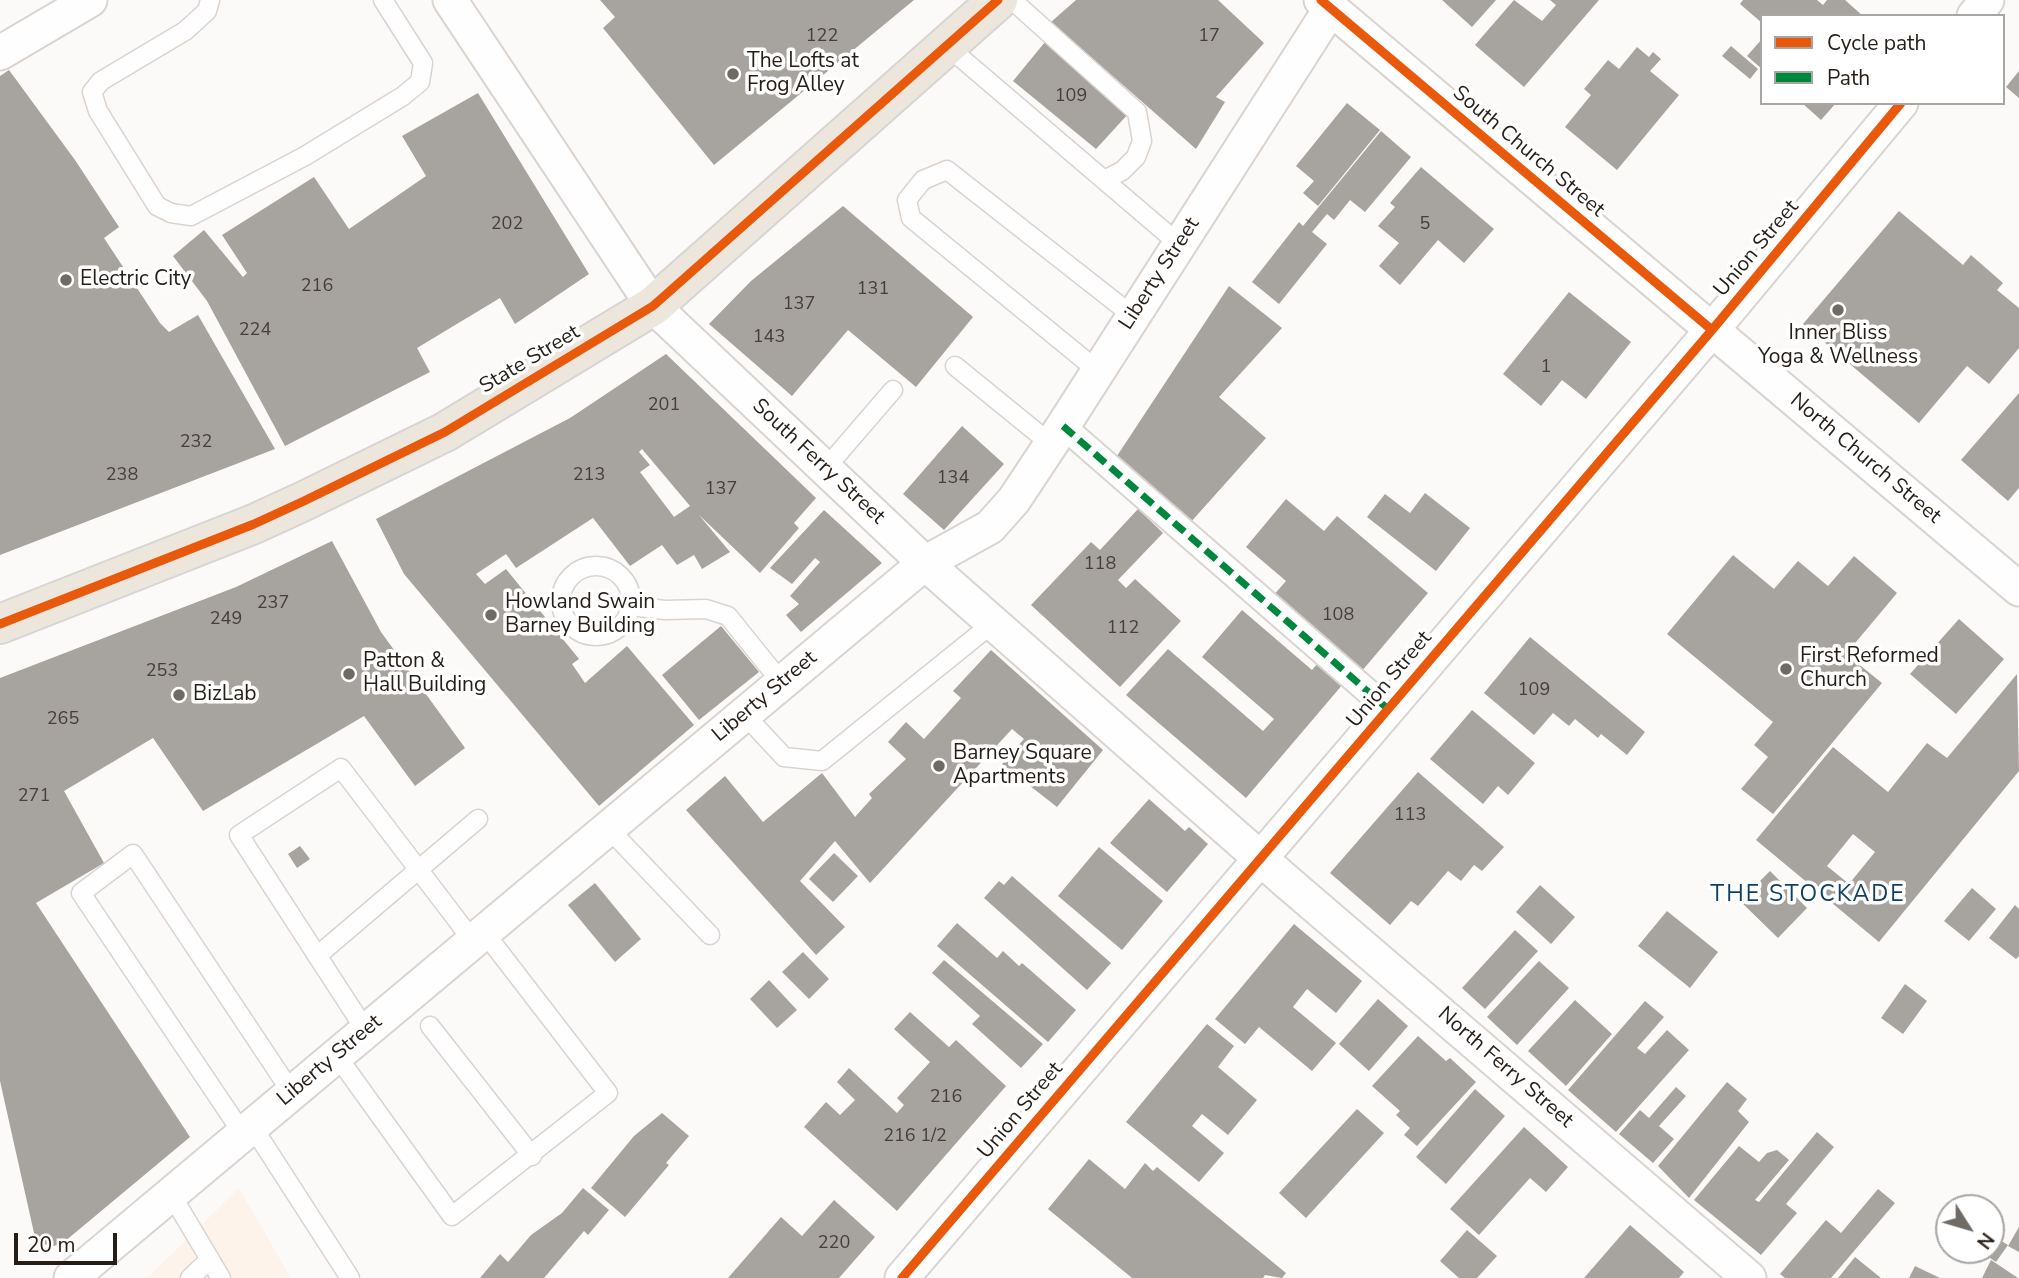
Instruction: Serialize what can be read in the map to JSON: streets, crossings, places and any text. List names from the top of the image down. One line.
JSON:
{"streets":{"main road":["State Street"],"street":["South Church Street","Union Street","Liberty Street","North Church Street","South Ferry Street","North Ferry Street"]},"crossings":[["South Church Street","Union Street"],["South Church Street","Liberty Street"],["South Church Street","North Church Street"],["Union Street","North Church Street"],["Union Street","South Ferry Street"],["Union Street","North Ferry Street"],["Liberty Street","South Ferry Street"],["State Street","South Ferry Street"],["South Ferry Street","North Ferry Street"]],"districts":["THE STOCKADE"],"places":["The Lofts at Frog Alley","Electric City","Inner Bliss Yoga & Wellness","Howland Swain Barney Building","First Reformed Church","Patton & Hall Building","BizLab","Barney Square Apartments"],"house_numbers":["122","17","109","202","5","216","131","137","224","143","1","201","232","238","213","134","137","118","237","108","249","112","253","109","265","271","113","216","216 1/2","220"],"legend":["Cycle path","Path"],"scale_bar":"20 m","north":"bottom right"}
